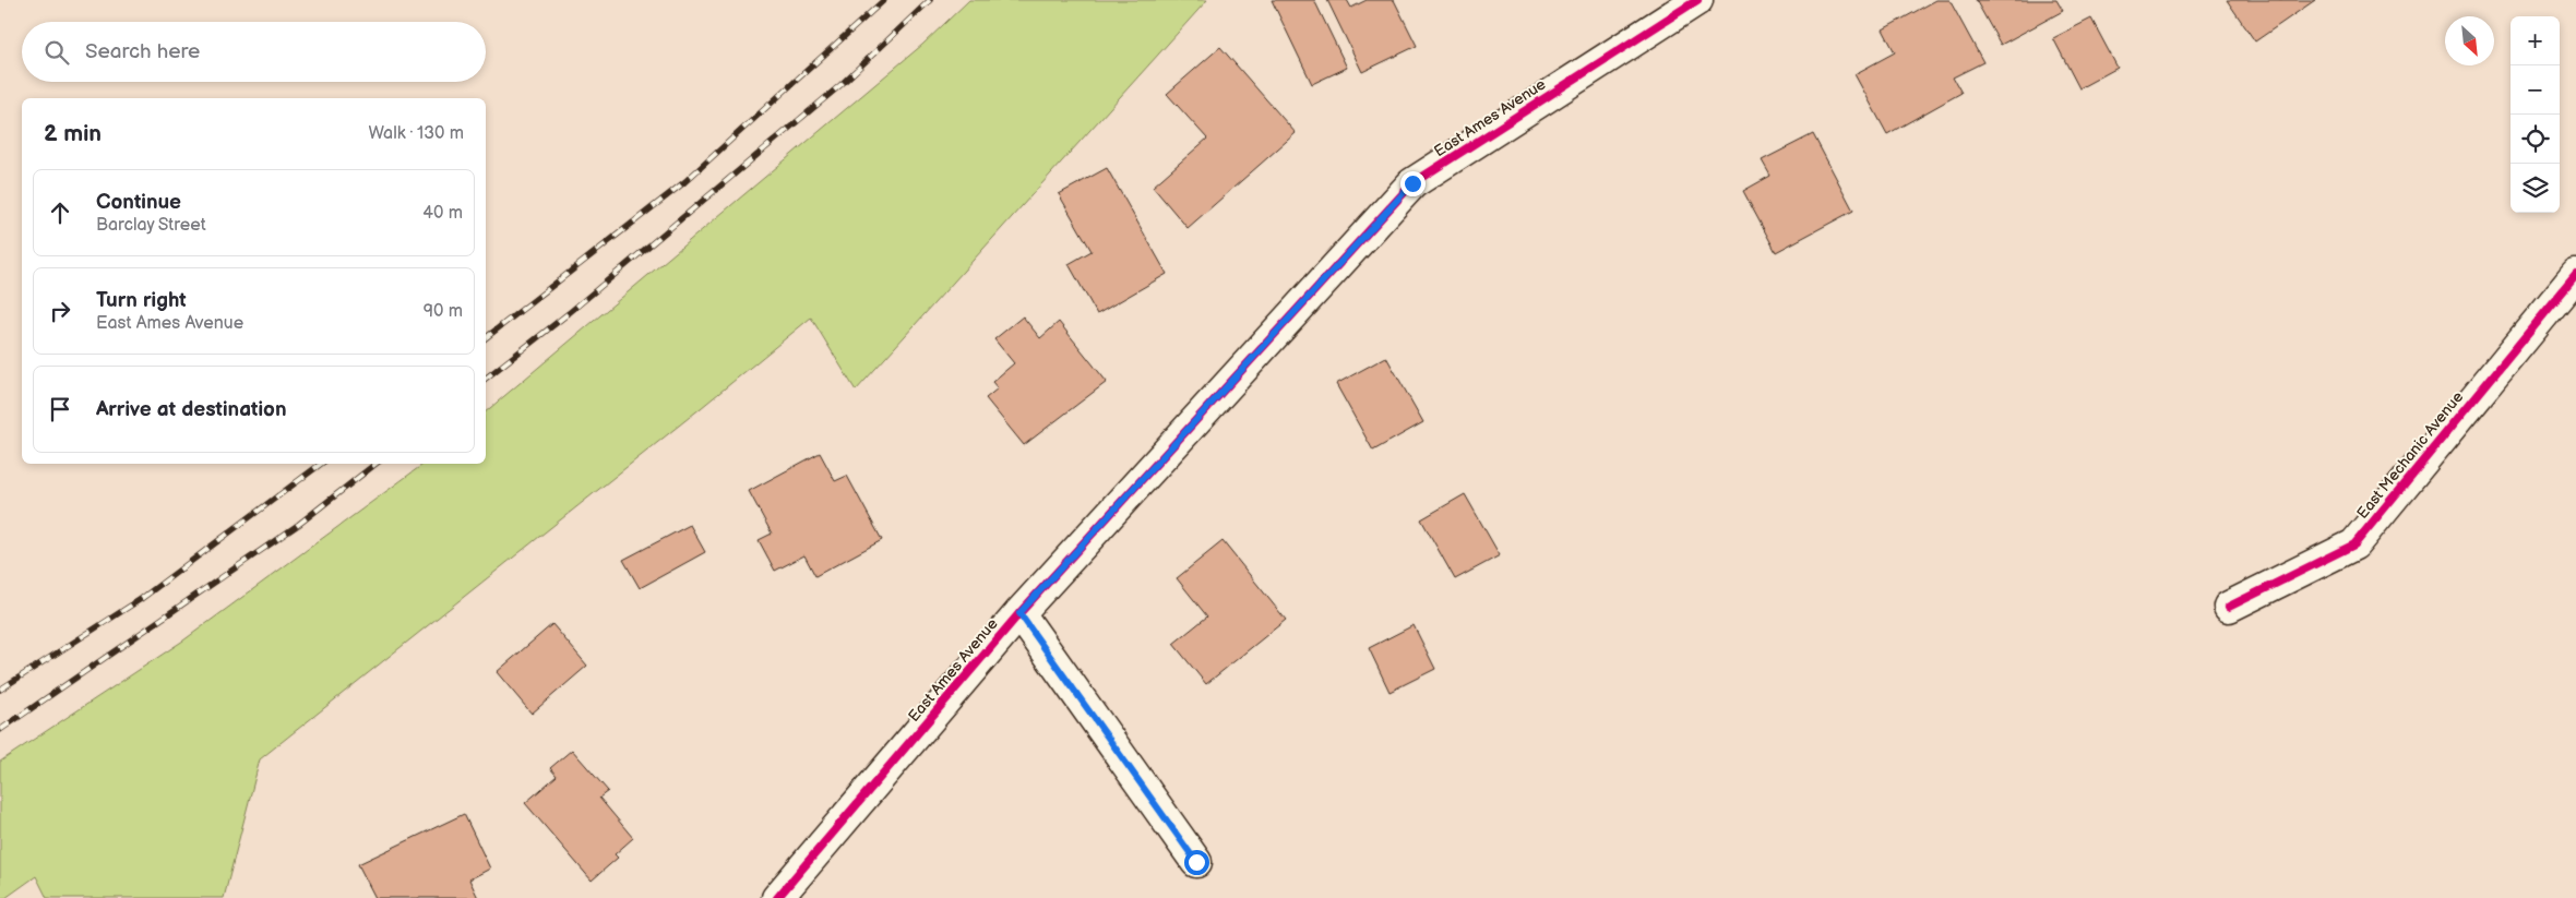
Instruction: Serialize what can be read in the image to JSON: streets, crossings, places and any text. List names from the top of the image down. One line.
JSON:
{"streets":{"street":["East Ames Avenue","East Mechanic Avenue"]},"north":"bottom right","page":{"map_buttons":["+","−"],"search":"Search here","heading":["2 min","Walk · 130 m"],"list":[["Continue","Barclay Street","40 m"],["Turn right","East Ames Avenue","90 m"],"Arrive at destination"]}}
